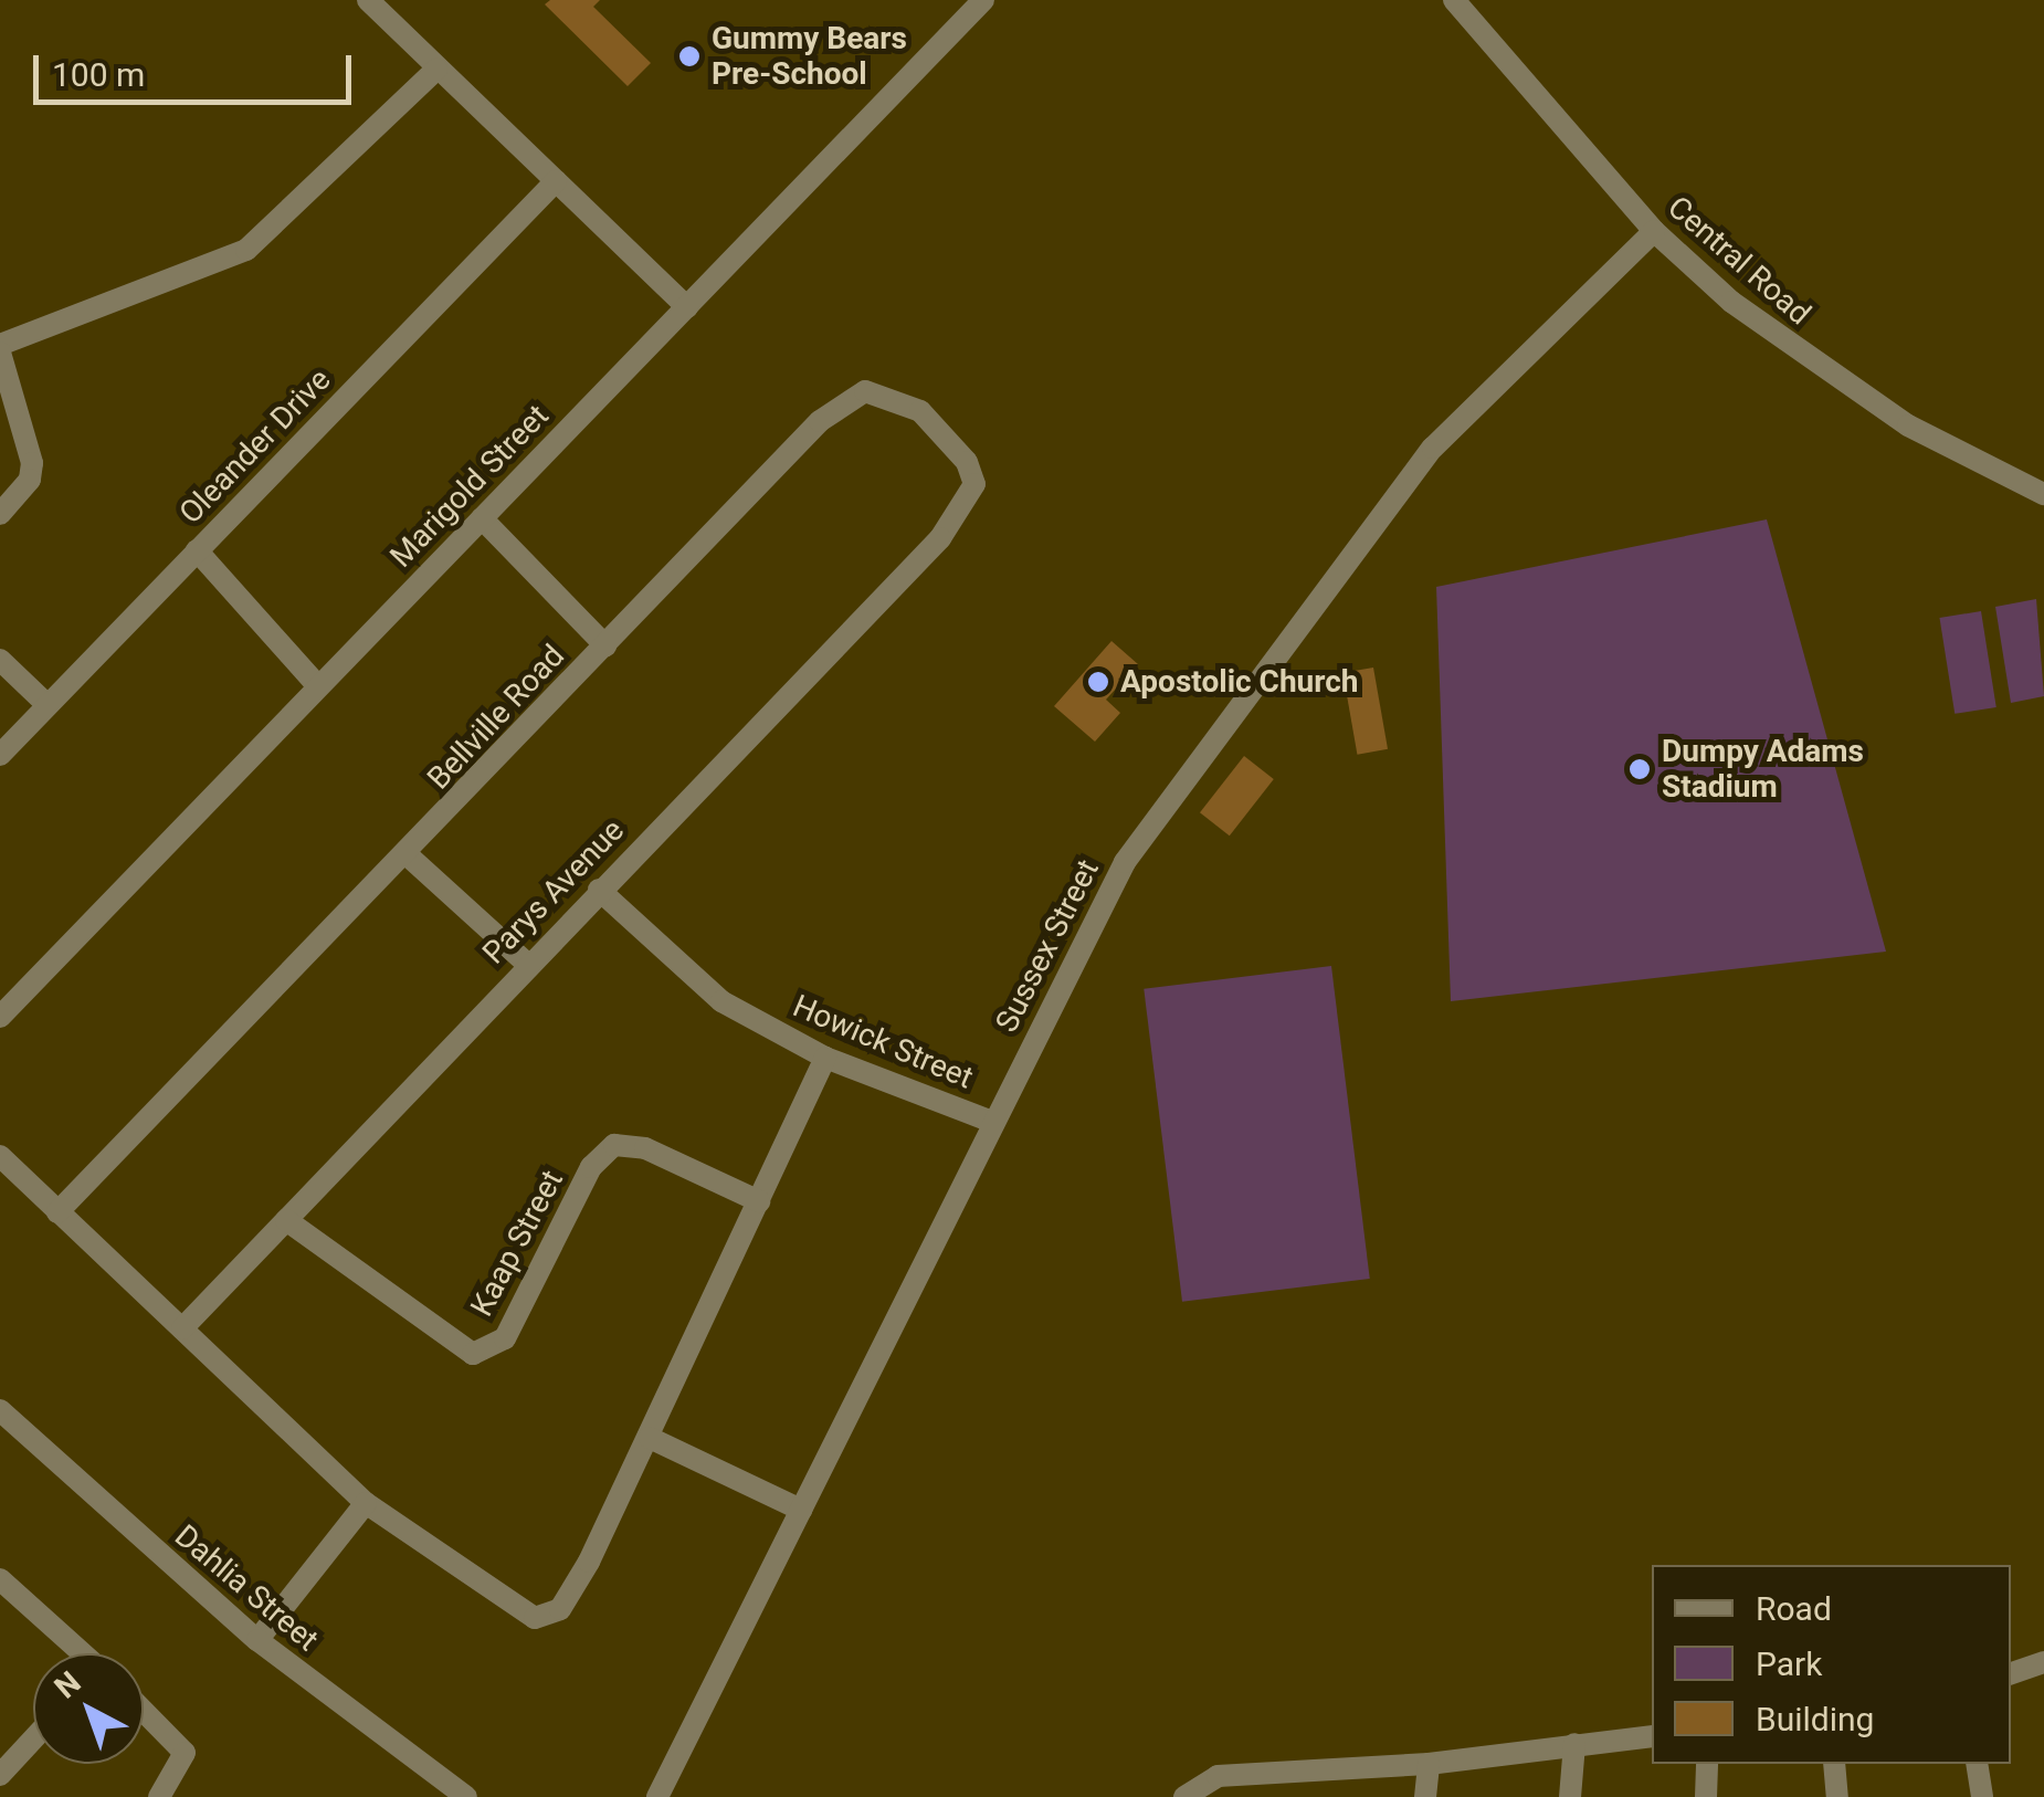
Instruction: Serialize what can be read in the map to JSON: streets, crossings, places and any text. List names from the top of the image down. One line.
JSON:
{"streets":{"street":["Central Road","Oleander Drive","Marigold Street","Bellville Road","Parys Avenue","Sussex Street","Howick Street","Kaap Street","Dahlia Street"]},"crossings":[["Central Road","Sussex Street"],["Bellville Road","Parys Avenue"],["Parys Avenue","Howick Street"],["Parys Avenue","Kaap Street"],["Sussex Street","Howick Street"]],"places":["Gummy Bears Pre-School","Apostolic Church","Dumpy Adams Stadium"],"legend":["Road","Park","Building"],"scale_bar":"100 m","north":"top left"}
